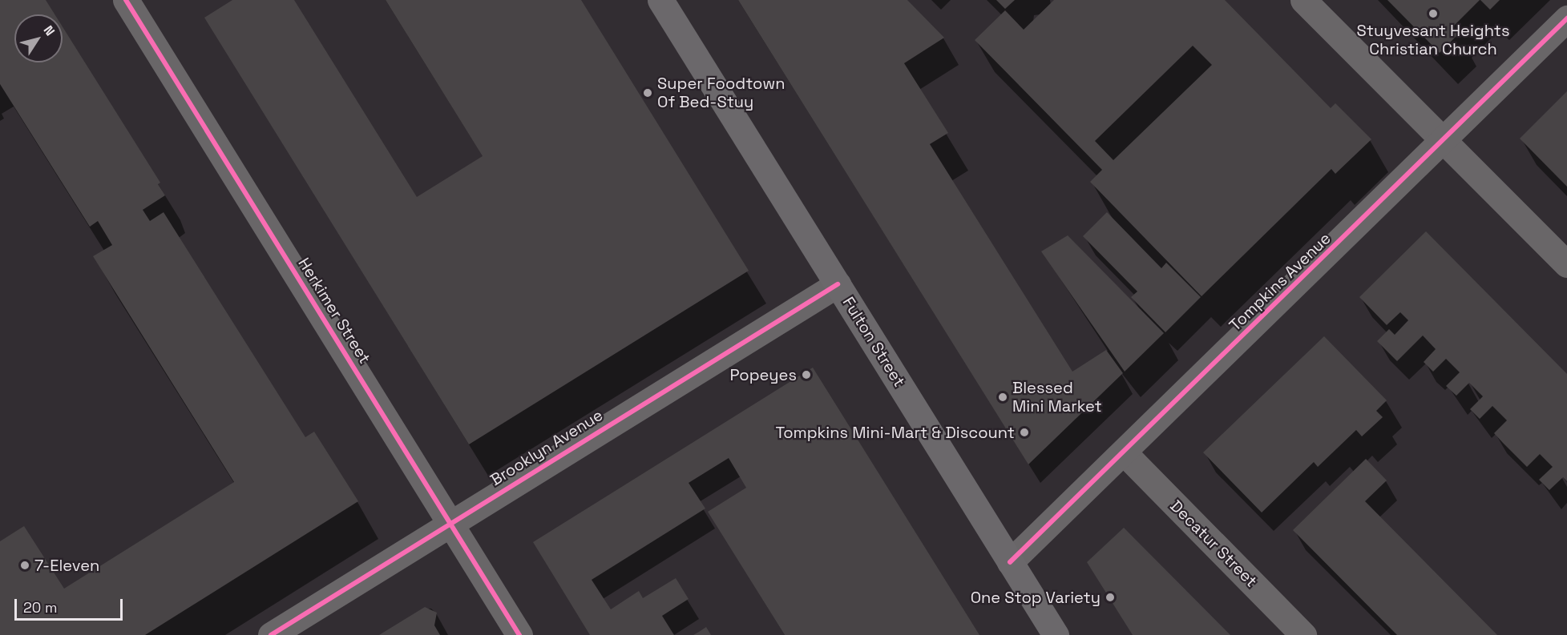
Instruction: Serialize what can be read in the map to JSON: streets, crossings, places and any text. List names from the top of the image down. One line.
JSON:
{"streets":{"main road":["Fulton Street"],"street":["Tompkins Avenue","Herkimer Street","Brooklyn Avenue","Decatur Street"]},"crossings":[["Tompkins Avenue","Fulton Street"],["Tompkins Avenue","Decatur Street"],["Herkimer Street","Brooklyn Avenue"],["Fulton Street","Brooklyn Avenue"]],"places":["Stuyvesant Heights Christian Church","Super Foodtown Of Bed-Stuy","Popeyes","Blessed Mini Market","Tompkins Mini-Mart & Discount","7-Eleven","One Stop Variety"],"scale_bar":"20 m","north":"top right"}
